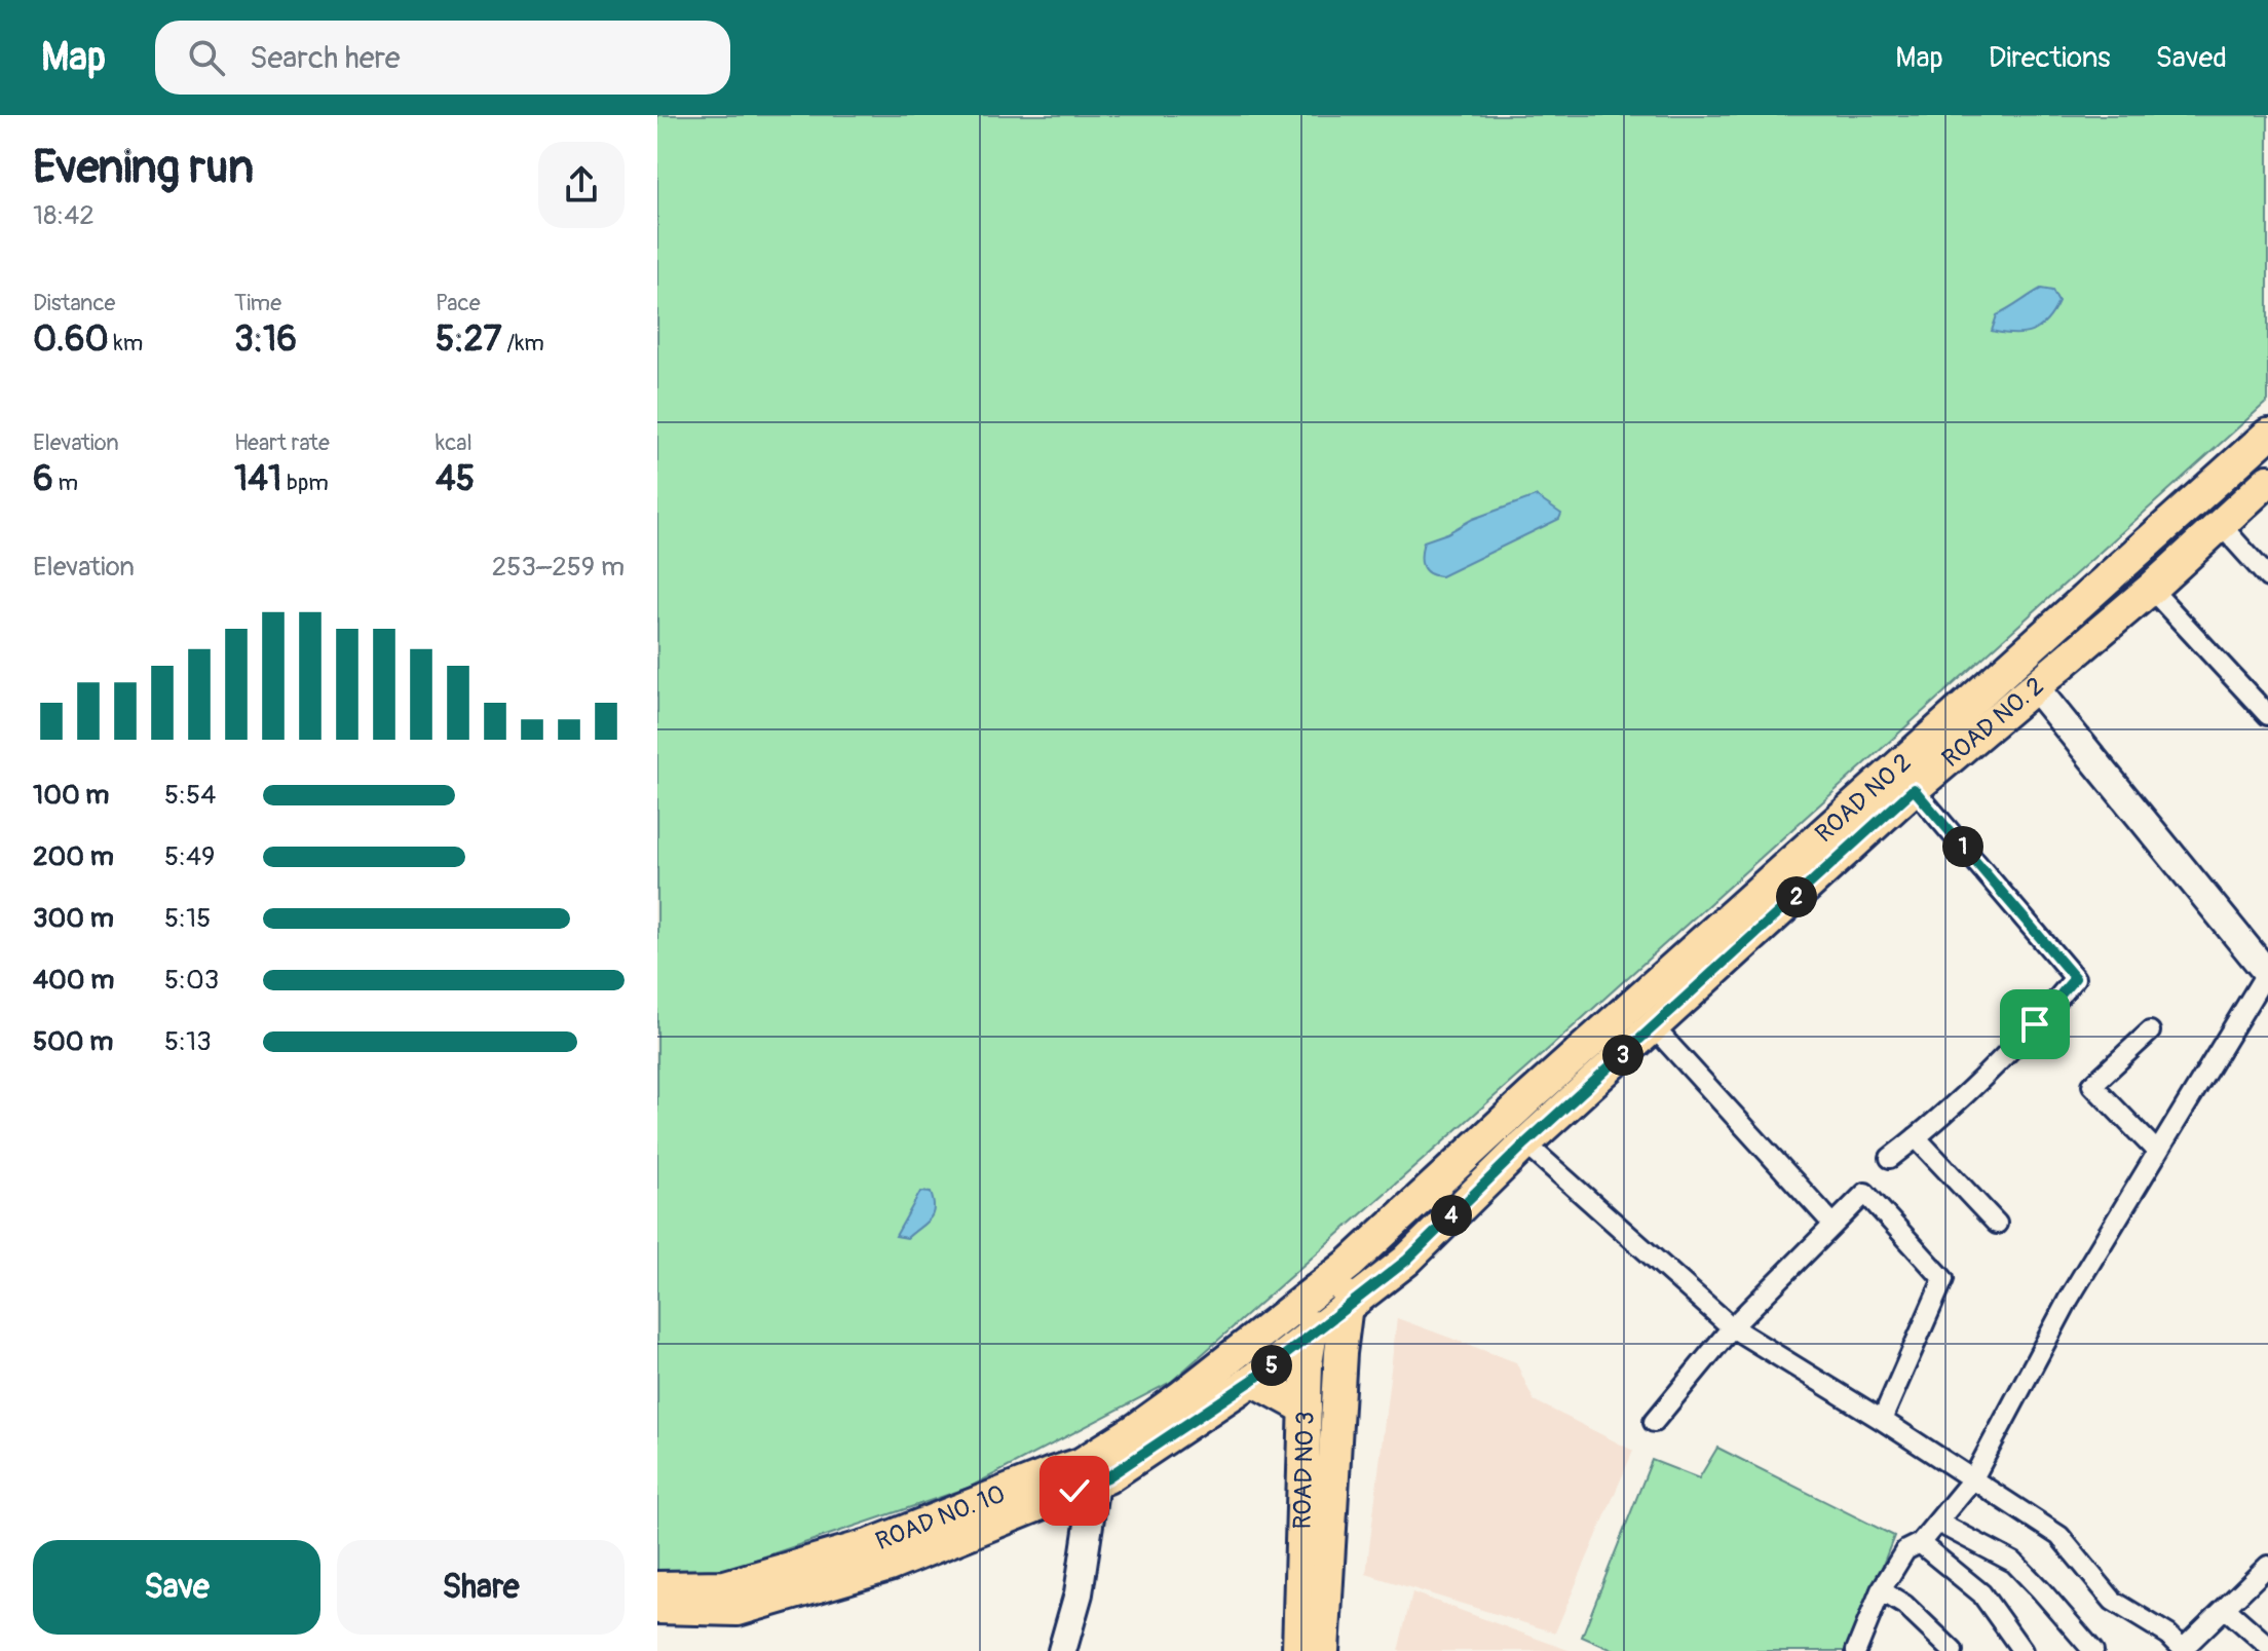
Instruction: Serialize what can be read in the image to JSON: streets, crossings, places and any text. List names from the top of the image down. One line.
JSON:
{"streets":{"main road":["ROAD NO. 2","ROAD NO 2","ROAD NO 3","ROAD NO. 10"]},"crossings":[["ROAD NO. 2","ROAD NO 3"],["ROAD NO. 2","ROAD NO. 10"],["ROAD NO 3","ROAD NO. 10"]],"page":{"header":"Map","search":"Search here","nav":["Map","Directions","Saved"],"heading":["Evening run","18:42"],"stats":[["Distance","0.60 km"],["Time","3:16"],["Pace","5:27 /km"],["Elevation","6 m"],["Heart rate","141 bpm"],["kcal","45"]],"chart":["Elevation","253–259 m"],"list":[{"name":"100 m","note":"5:54"},{"name":"200 m","note":"5:49"},{"name":"300 m","note":"5:15"},{"name":"400 m","note":"5:03"},{"name":"500 m","note":"5:13"}],"pins":["1","2","3","4","5"],"buttons":["Save","Share"]}}
